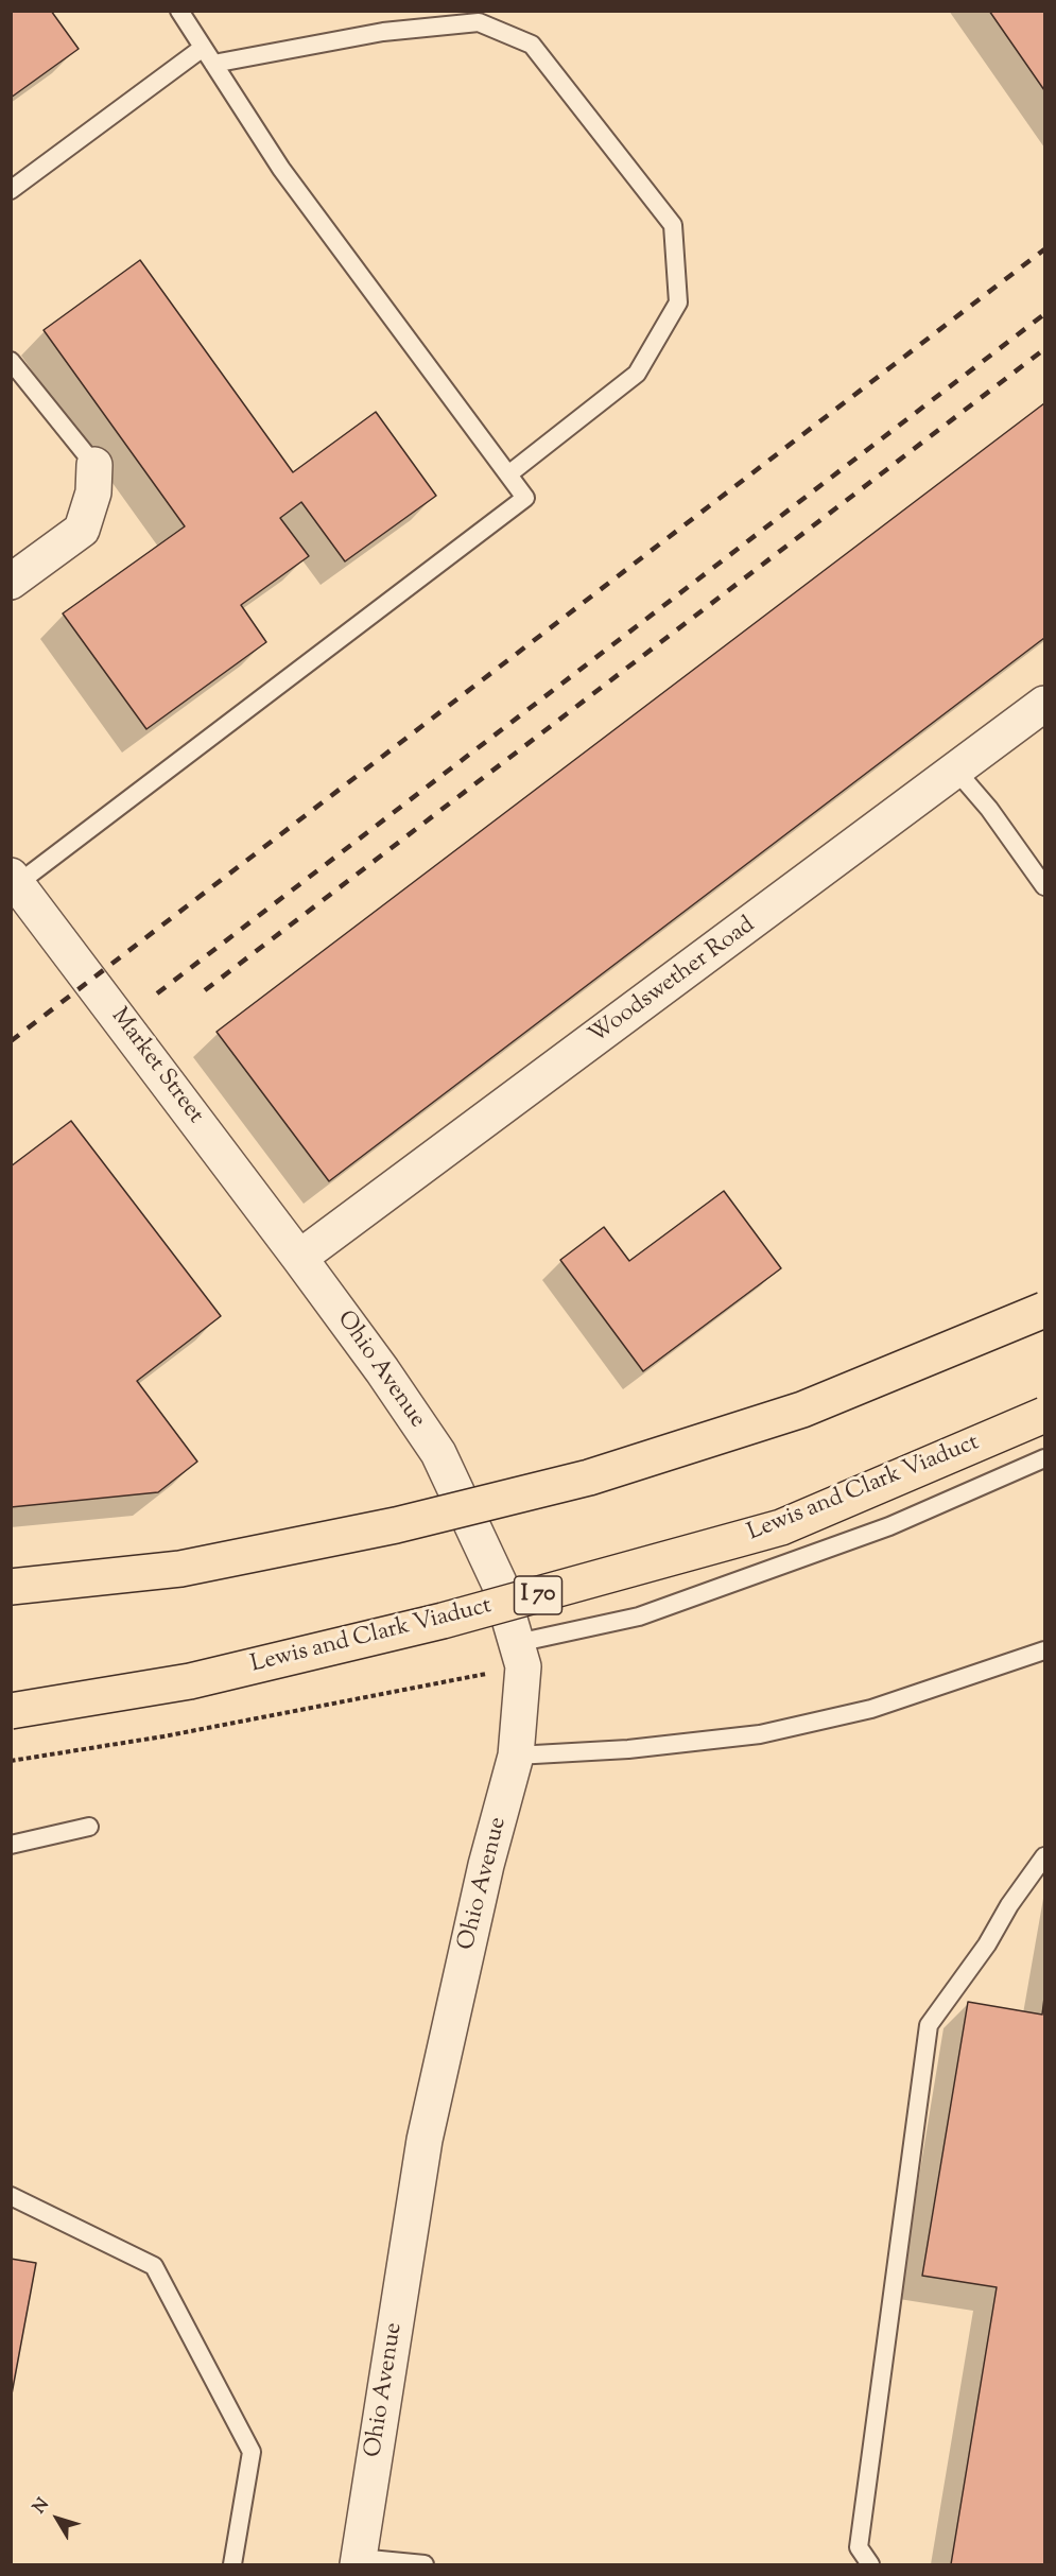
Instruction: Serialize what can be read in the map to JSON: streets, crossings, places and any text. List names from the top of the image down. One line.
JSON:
{"streets":{"highway":["Lewis and Clark Viaduct","I 70"],"street":["Woodswether Road","Market Street","Ohio Avenue"]},"crossings":[["Woodswether Road","Market Street"],["Woodswether Road","Ohio Avenue"],["Market Street","Ohio Avenue"]],"north":"top left"}
